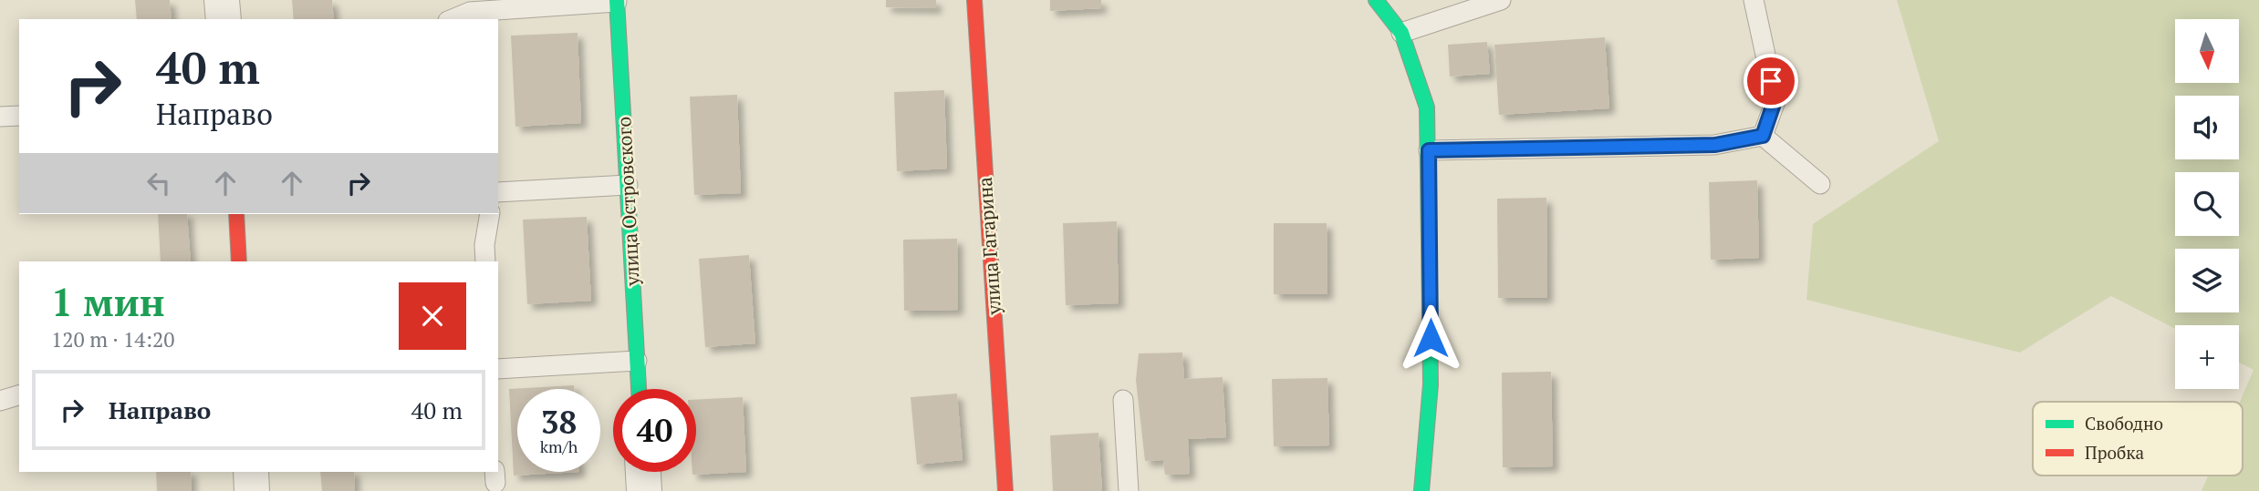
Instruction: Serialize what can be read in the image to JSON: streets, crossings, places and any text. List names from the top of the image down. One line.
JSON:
{"streets":{"street":["улица Островского","улица Гагарина"]},"legend":["Свободно","Пробка"],"north":"bottom","page":{"map_buttons":"+","turn":["40 m","Направо"],"heading":["1 мин","120 m · 14:20"],"list":[{"name":"Направо","value":"40 m"}],"speed":"38 km/h","limit":"40"}}
